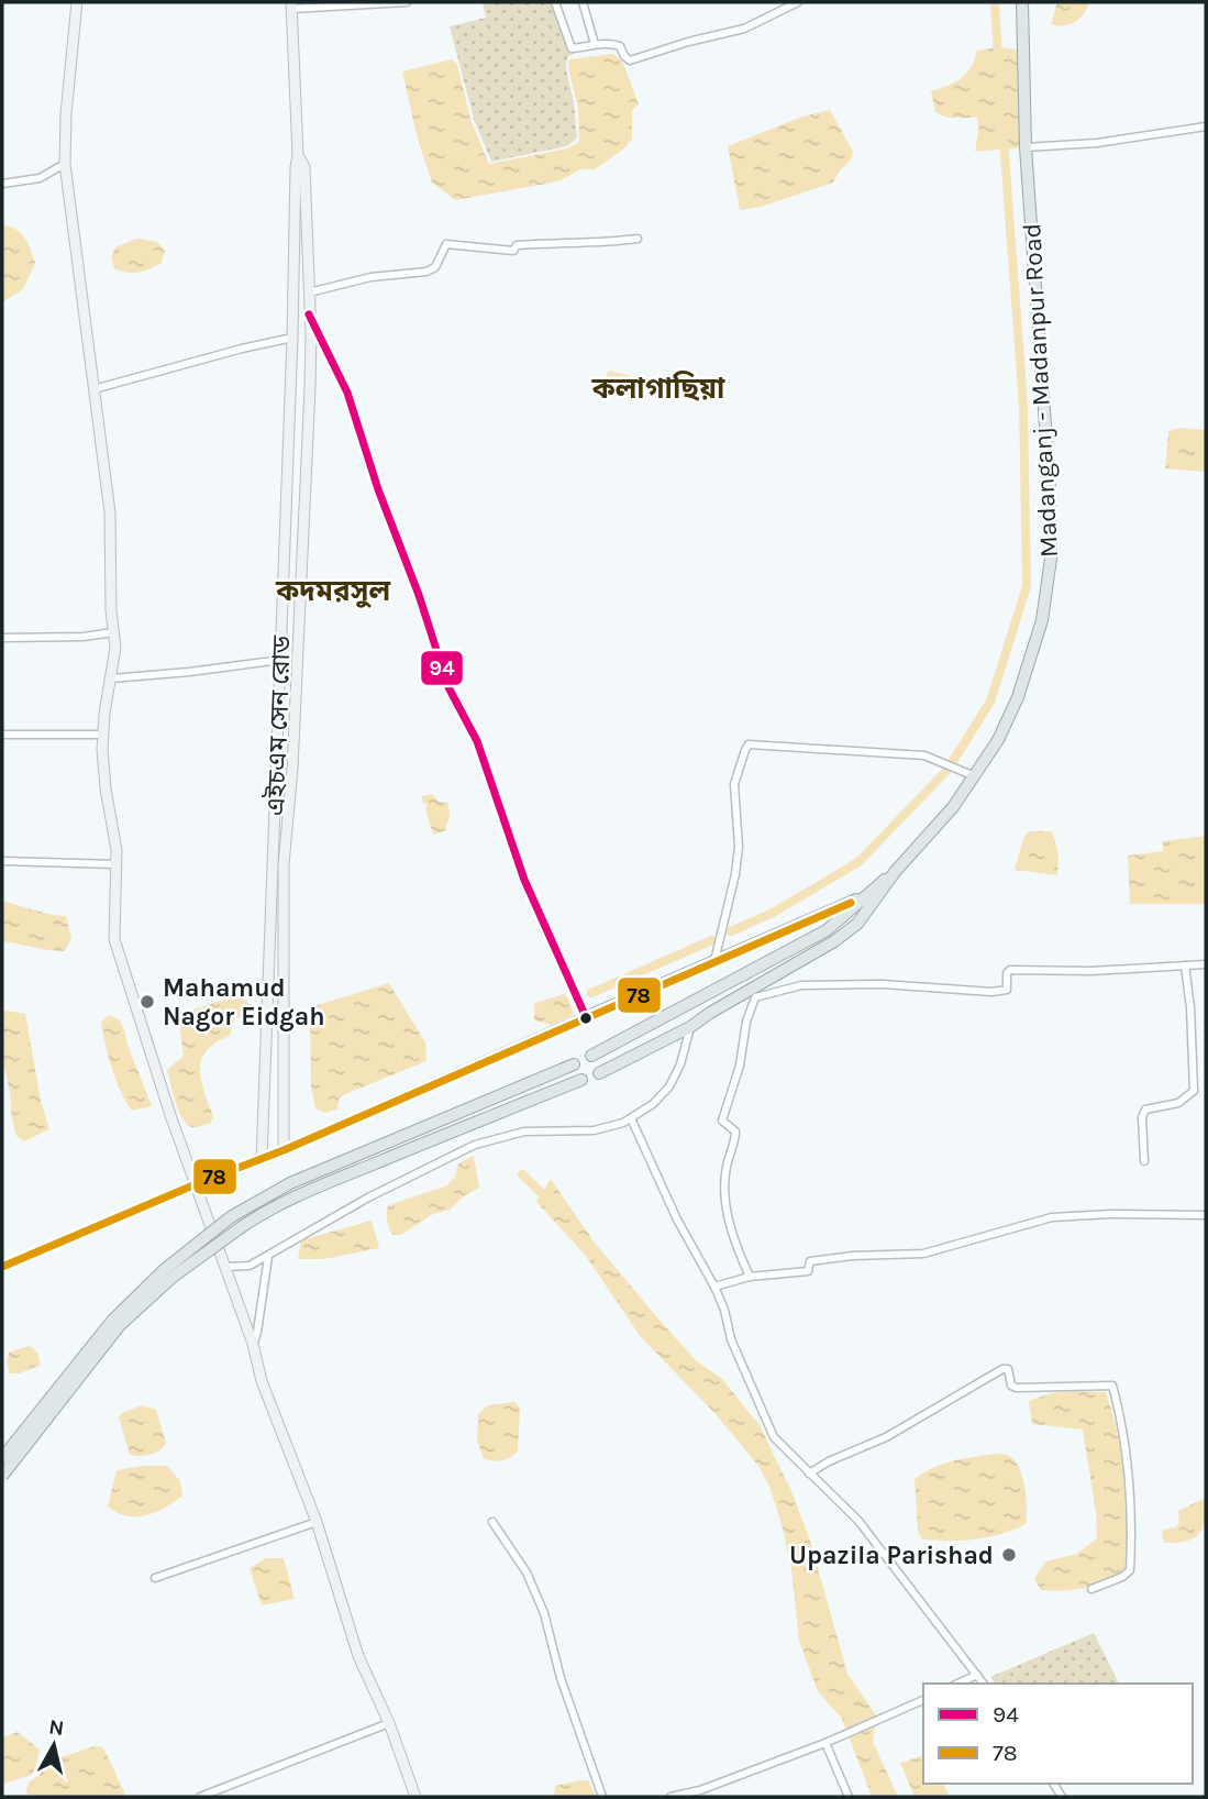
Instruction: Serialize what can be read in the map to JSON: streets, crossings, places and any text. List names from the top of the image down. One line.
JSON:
{"streets":{"main road":["Madanganj - Madanpur Road","এইচএম সেন রোড"]},"districts":["কলাগাছিয়া","কদমরসুল"],"places":["Mahamud Nagor Eidgah","Upazila Parishad"],"lines":["transit line 94","transit line 78"],"legend":["94","78"],"north":"top"}
